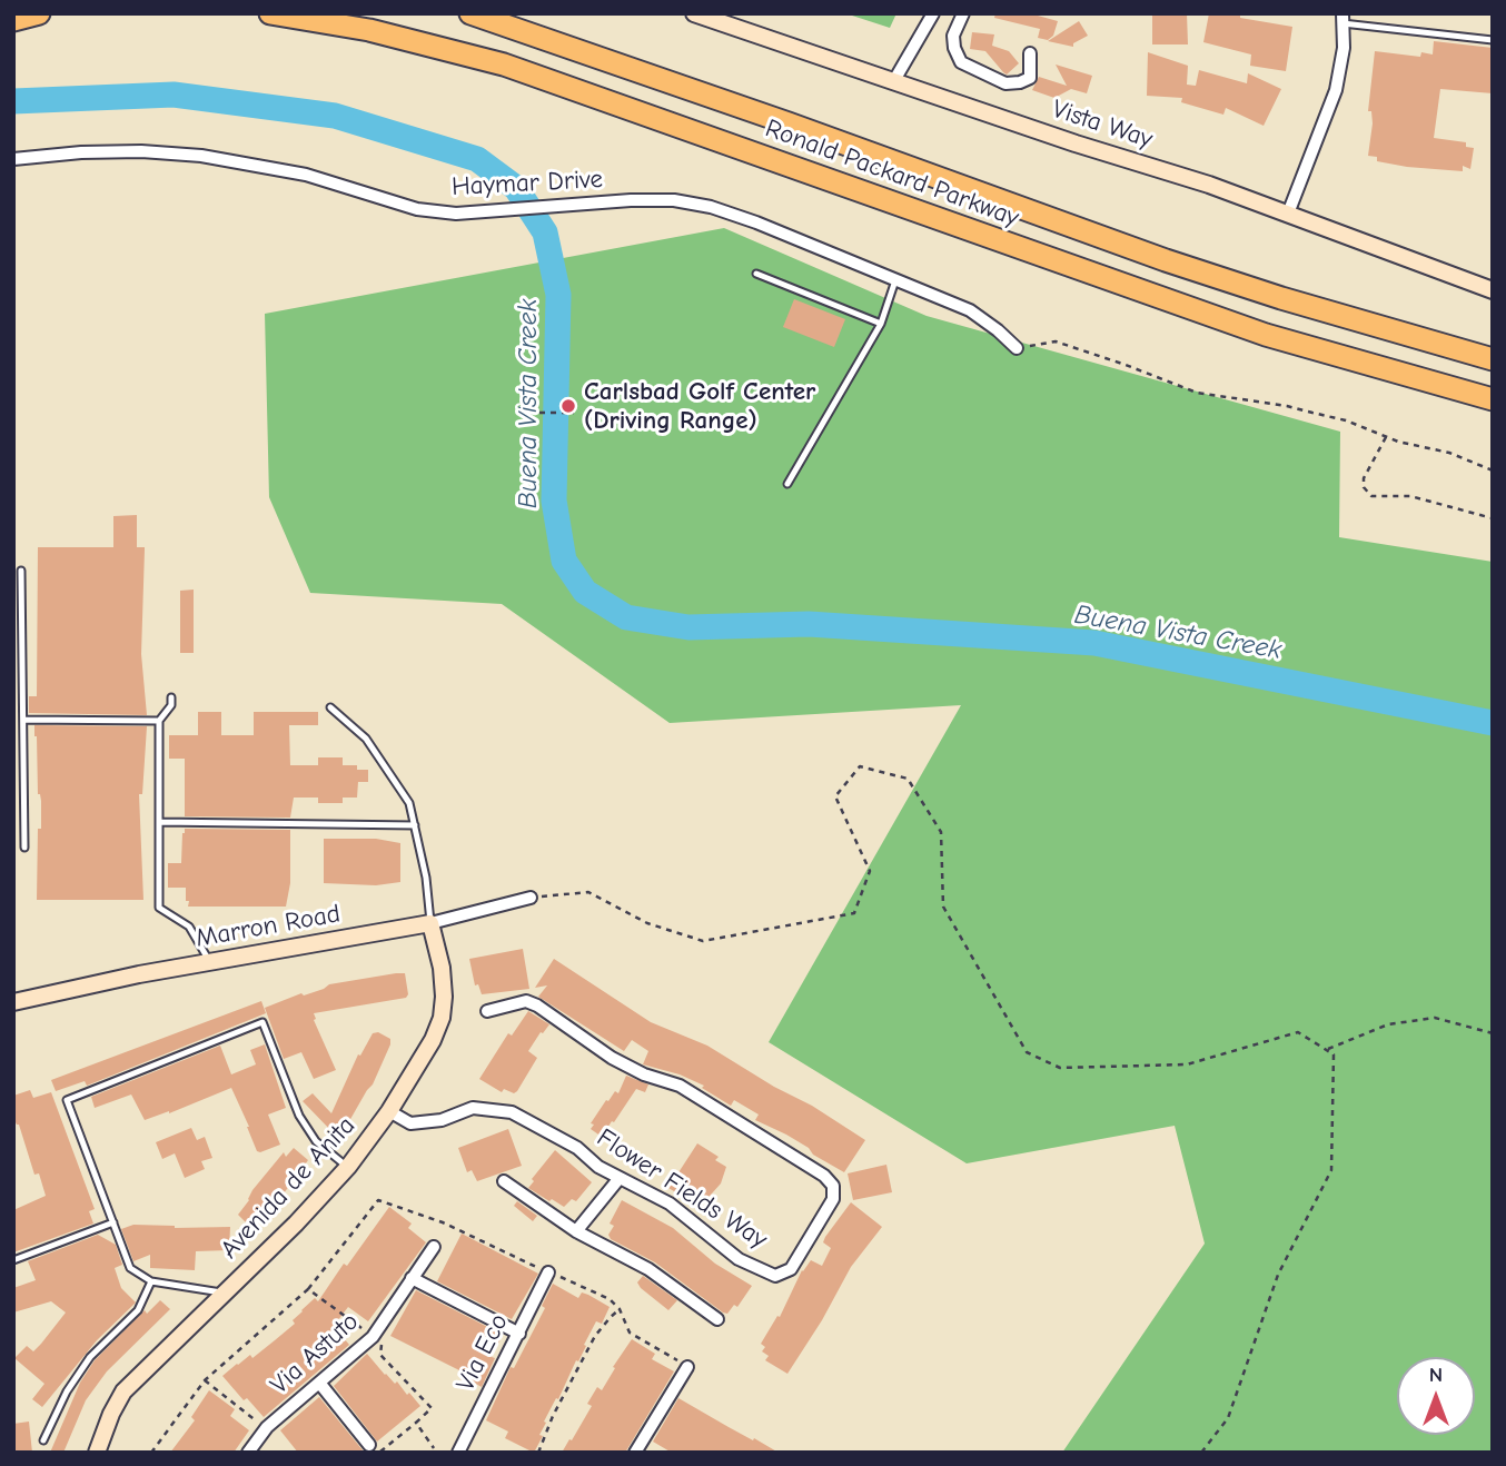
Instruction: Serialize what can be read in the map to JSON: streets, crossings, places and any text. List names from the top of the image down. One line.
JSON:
{"streets":{"highway":["Ronald Packard Parkway"],"street":["Vista Way","Haymar Drive","Marron Road","Avenida de Anita","Flower Fields Way","Via Eco","Via Astuto"]},"crossings":[["Marron Road","Avenida de Anita"],["Avenida de Anita","Flower Fields Way"]],"water":["Buena Vista Creek"],"places":["Carlsbad Golf Center (Driving Range)"],"north":"top"}
